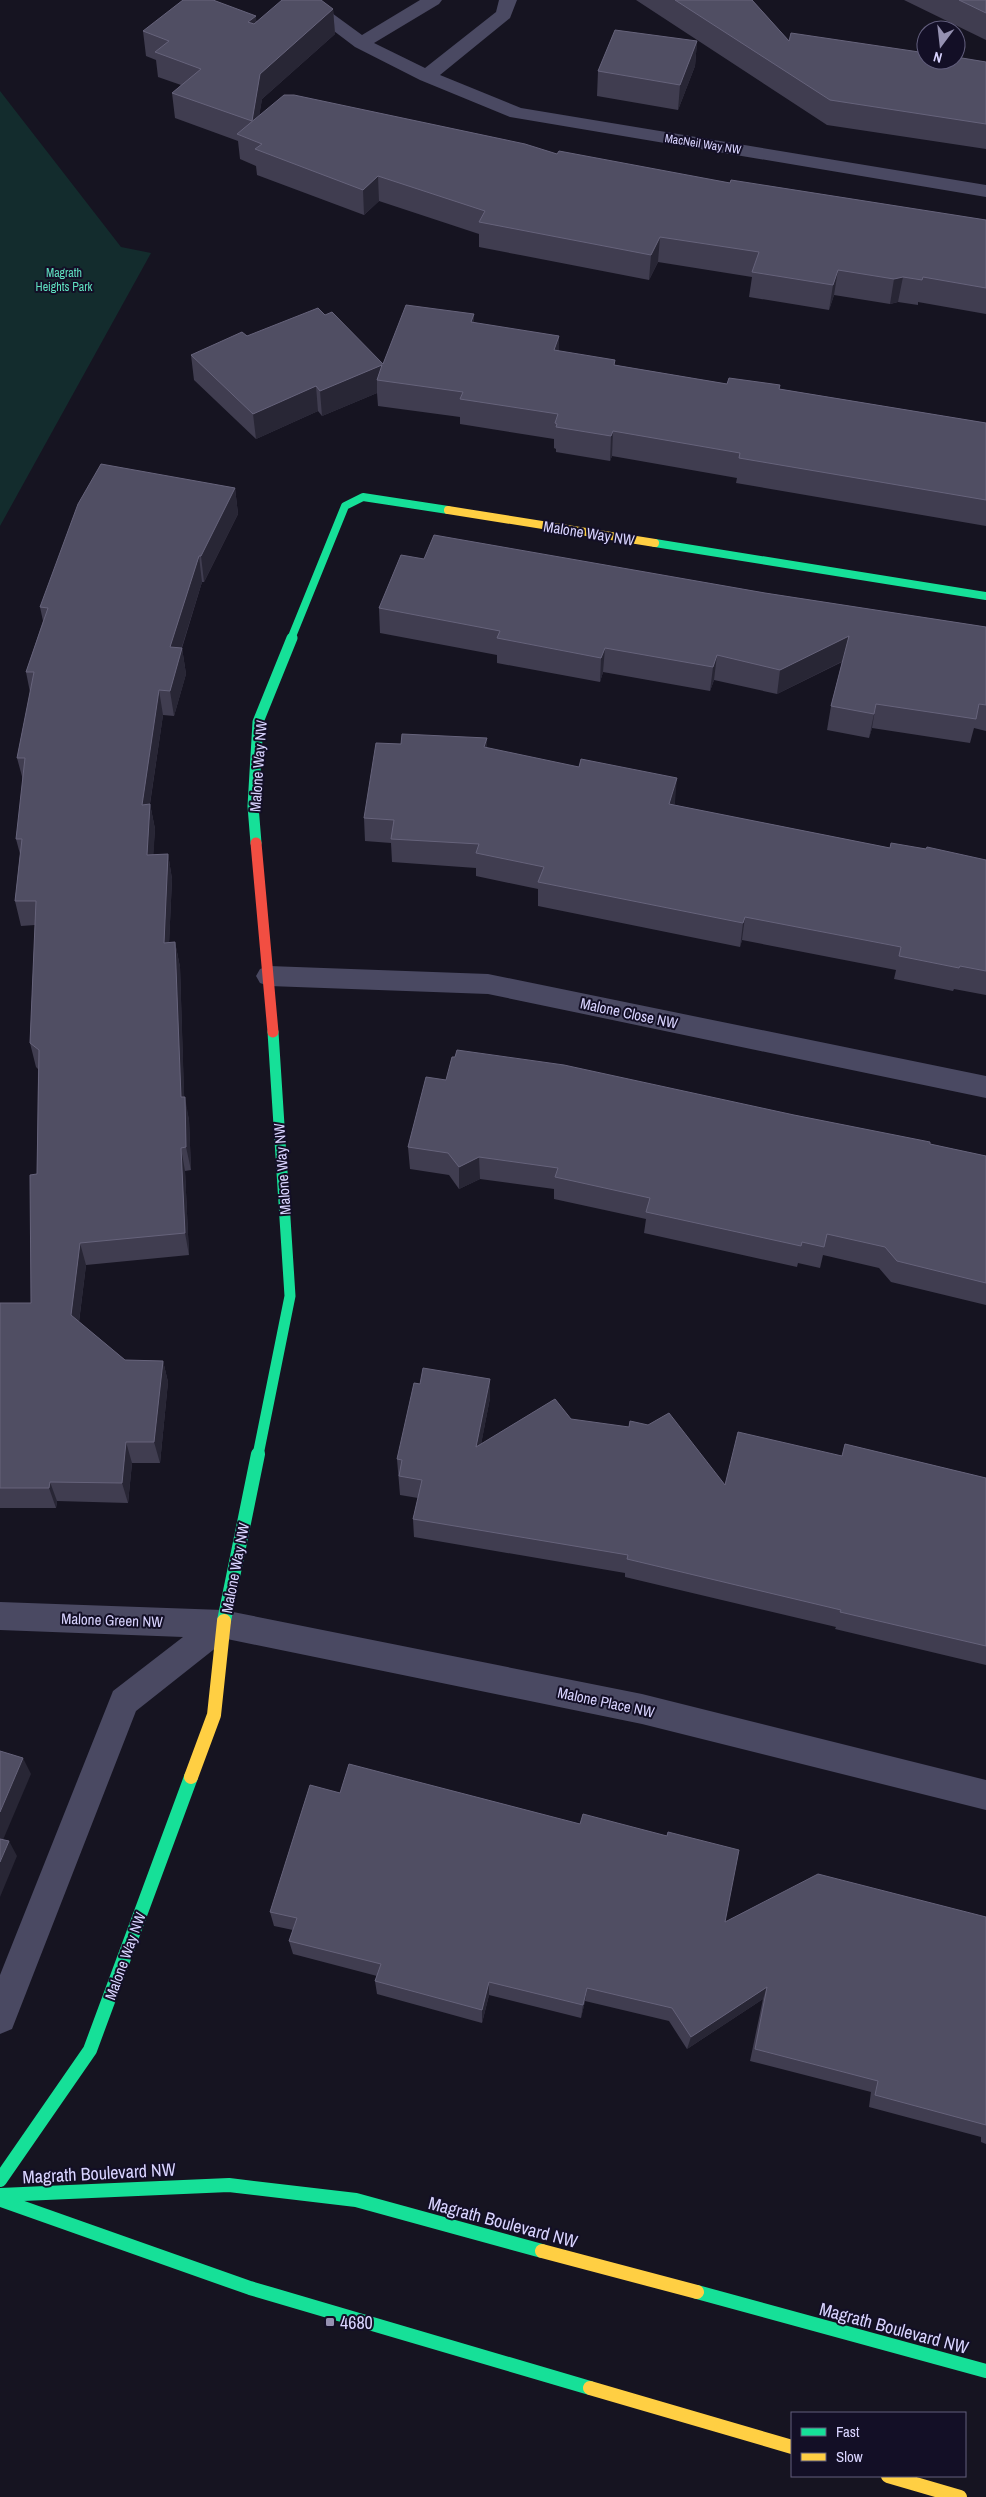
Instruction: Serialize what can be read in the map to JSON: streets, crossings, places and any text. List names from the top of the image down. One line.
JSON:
{"streets":{"street":["MacNeil Way NW","Malone Way NW","Malone Close NW","Malone Green NW","Malone Place NW","Magrath Boulevard NW"]},"crossings":[["Malone Way NW","Malone Close NW"],["Malone Way NW","Malone Green NW"],["Malone Way NW","Malone Place NW"],["Malone Green NW","Malone Place NW"]],"parks":["Magrath Heights Park"],"places":{"transit":["4680"]},"legend":["Fast","Slow"],"north":"bottom"}
